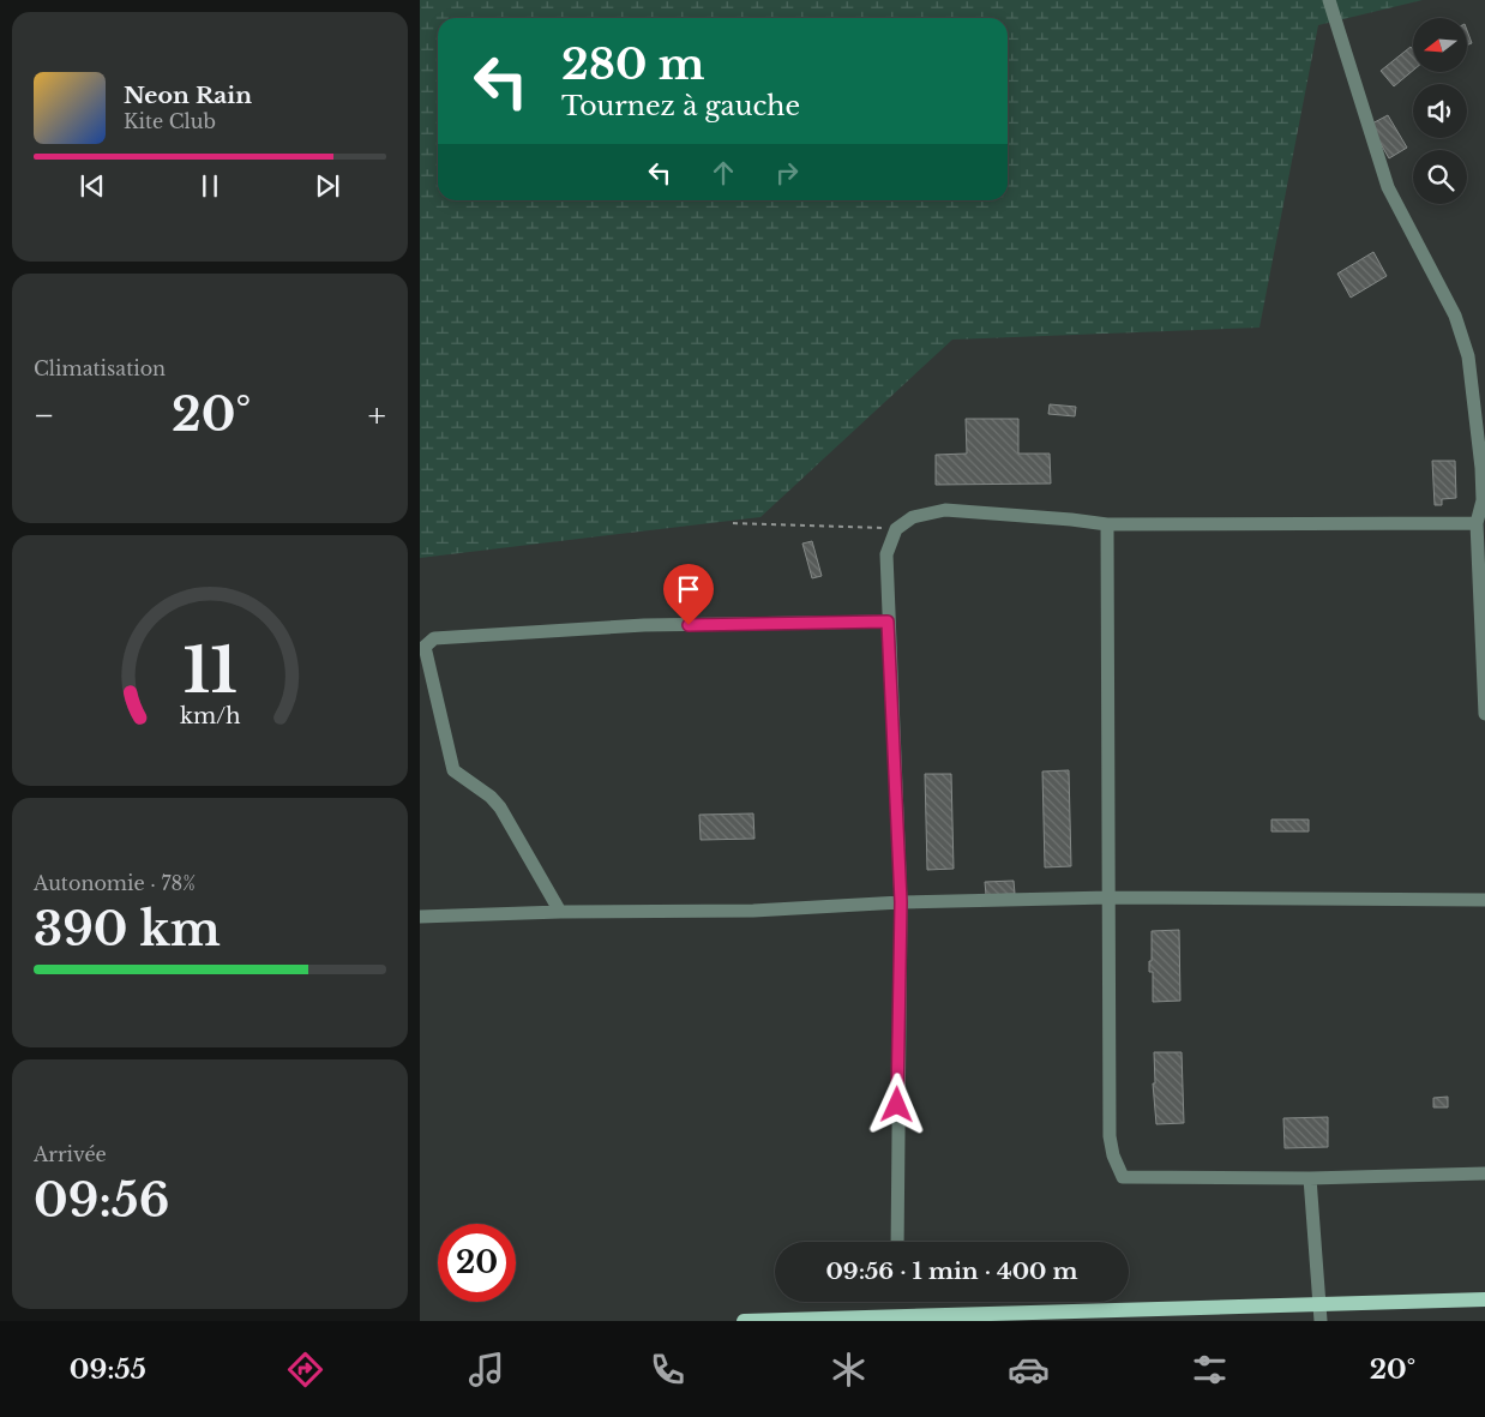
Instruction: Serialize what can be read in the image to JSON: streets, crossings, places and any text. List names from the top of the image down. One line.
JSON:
{"north":"left","page":{"turn":["280 m","Tournez à gauche"],"song":["Neon Rain","Kite Club"],"tile":["Climatisation",["Autonomie · 78%","390 km"],["Arrivée","09:56"]],"heat":["−","20°","+"],"limit":"20","trip":"09:56 · 1 min · 400 m","tabs":["09:55","20°"],"gauge":["11","km/h"]}}
